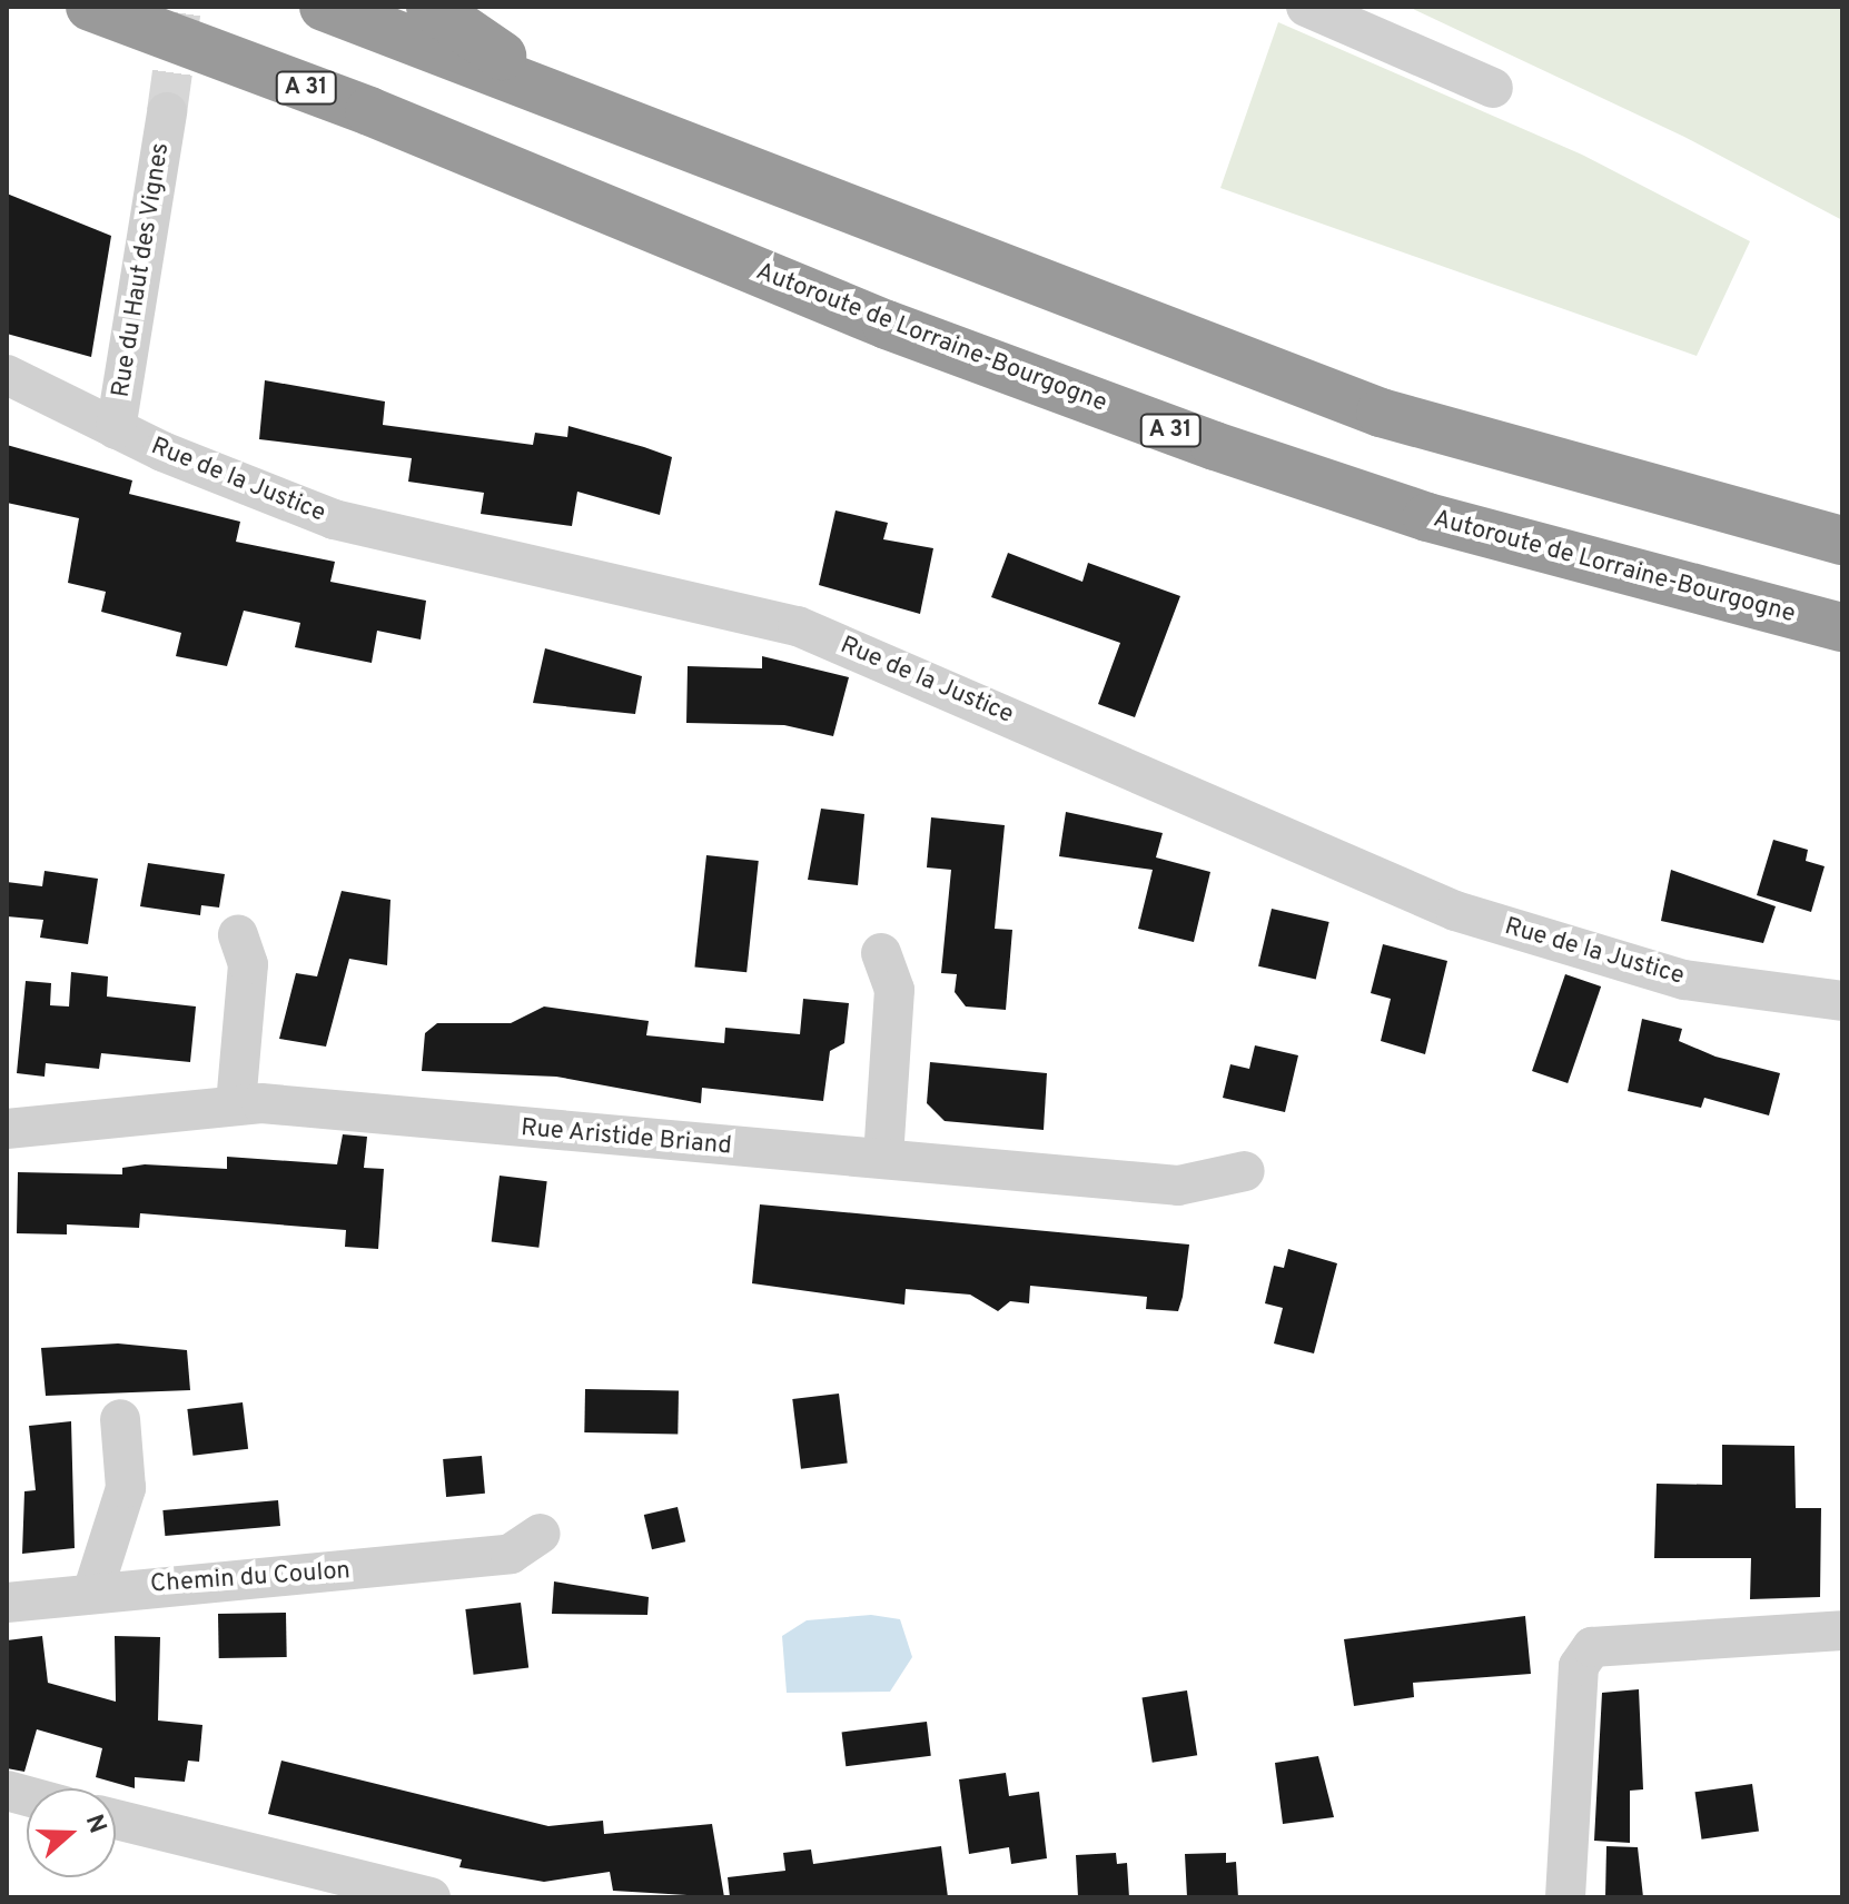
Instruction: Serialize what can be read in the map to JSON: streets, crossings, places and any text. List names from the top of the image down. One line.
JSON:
{"streets":{"highway":["A 31","Autoroute de Lorraine-Bourgogne"],"street":["Rue du Haut des Vignes","Rue de la Justice","Rue Aristide Briand","Chemin du Coulon"]},"crossings":[["Rue du Haut des Vignes","Rue de la Justice"]],"north":"right"}
